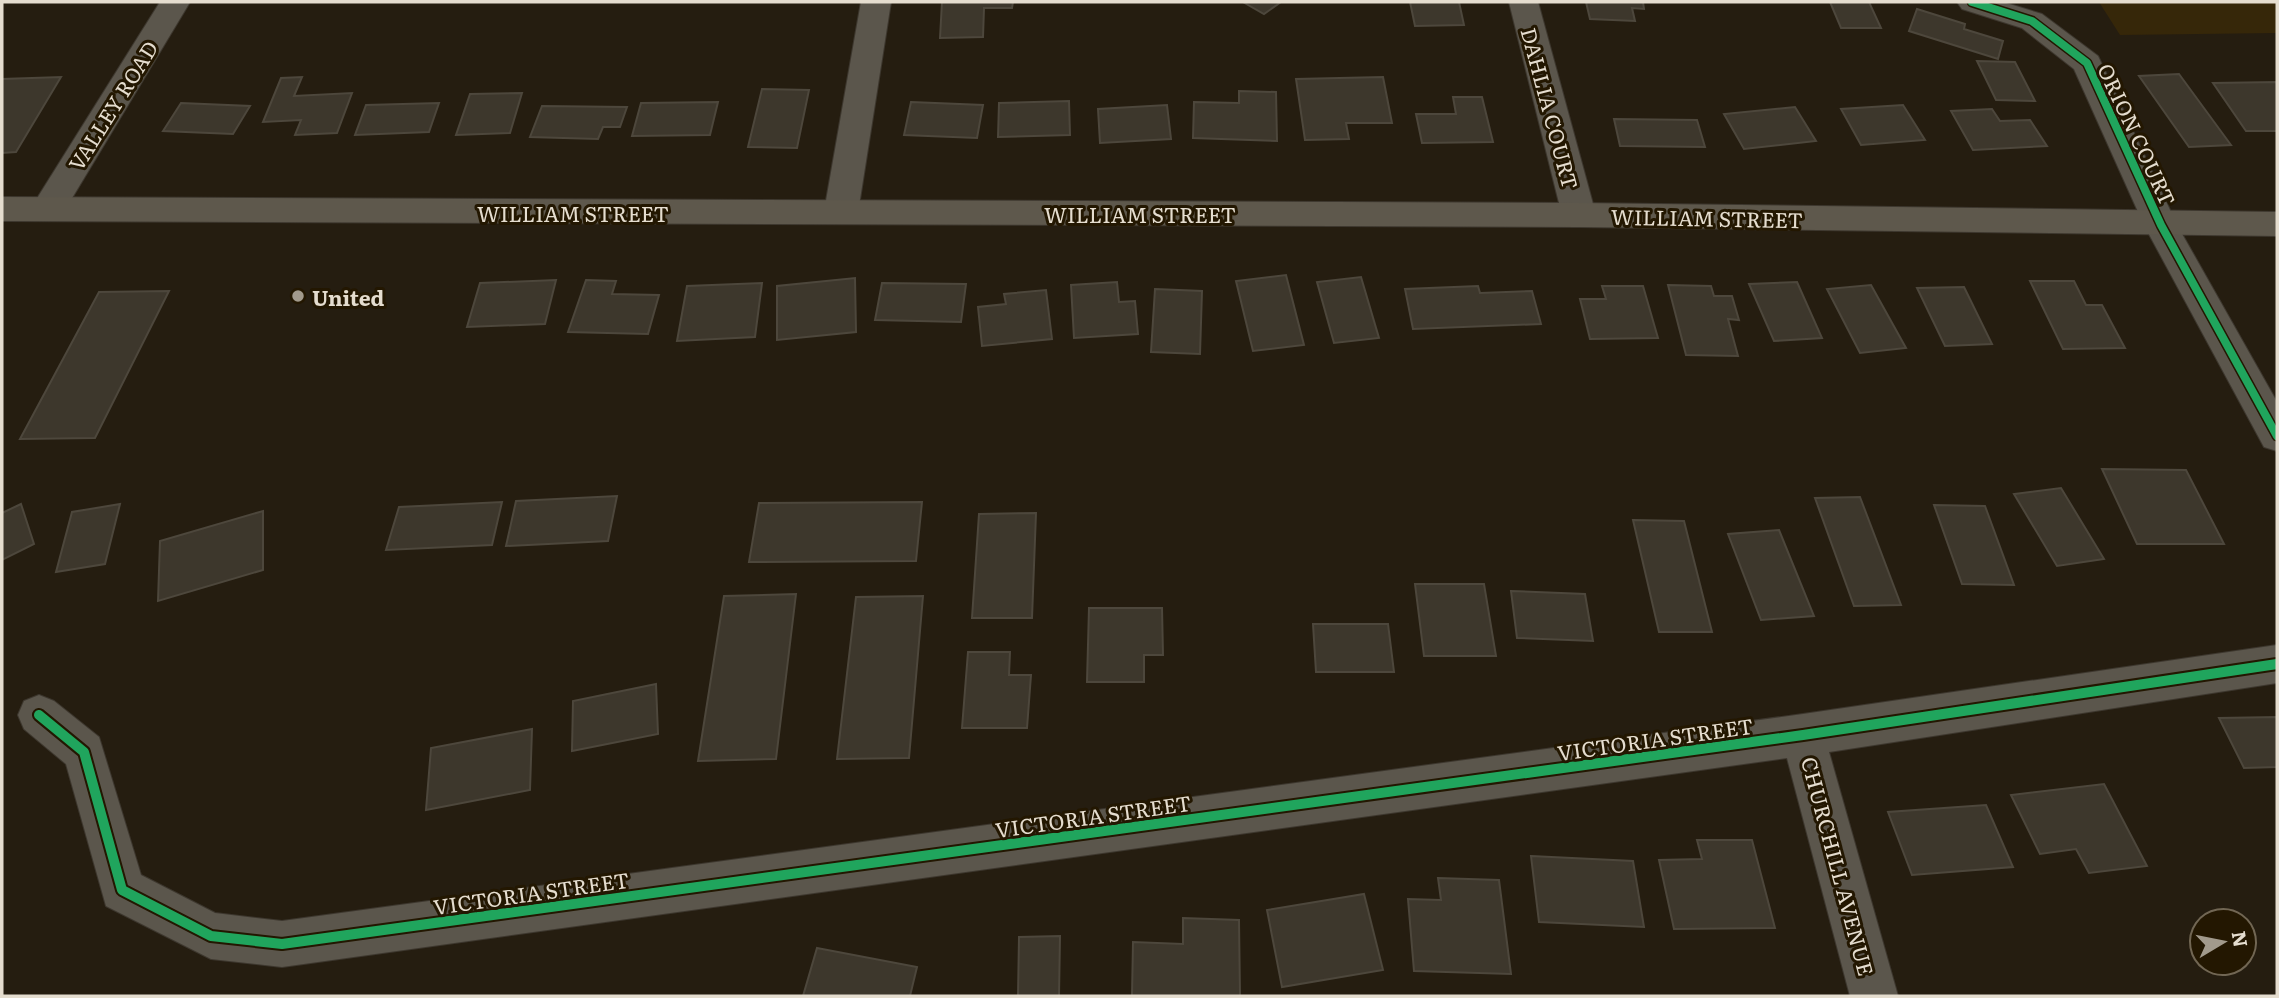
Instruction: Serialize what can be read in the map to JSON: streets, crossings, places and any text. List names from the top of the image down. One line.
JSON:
{"streets":{"main road":["WILLIAM STREET"],"street":["VALLEY ROAD","DAHLIA COURT","ORION COURT","VICTORIA STREET","CHURCHILL AVENUE"]},"crossings":[["VALLEY ROAD","WILLIAM STREET"],["DAHLIA COURT","WILLIAM STREET"],["ORION COURT","WILLIAM STREET"],["VICTORIA STREET","CHURCHILL AVENUE"]],"places":["United"],"north":"right"}
